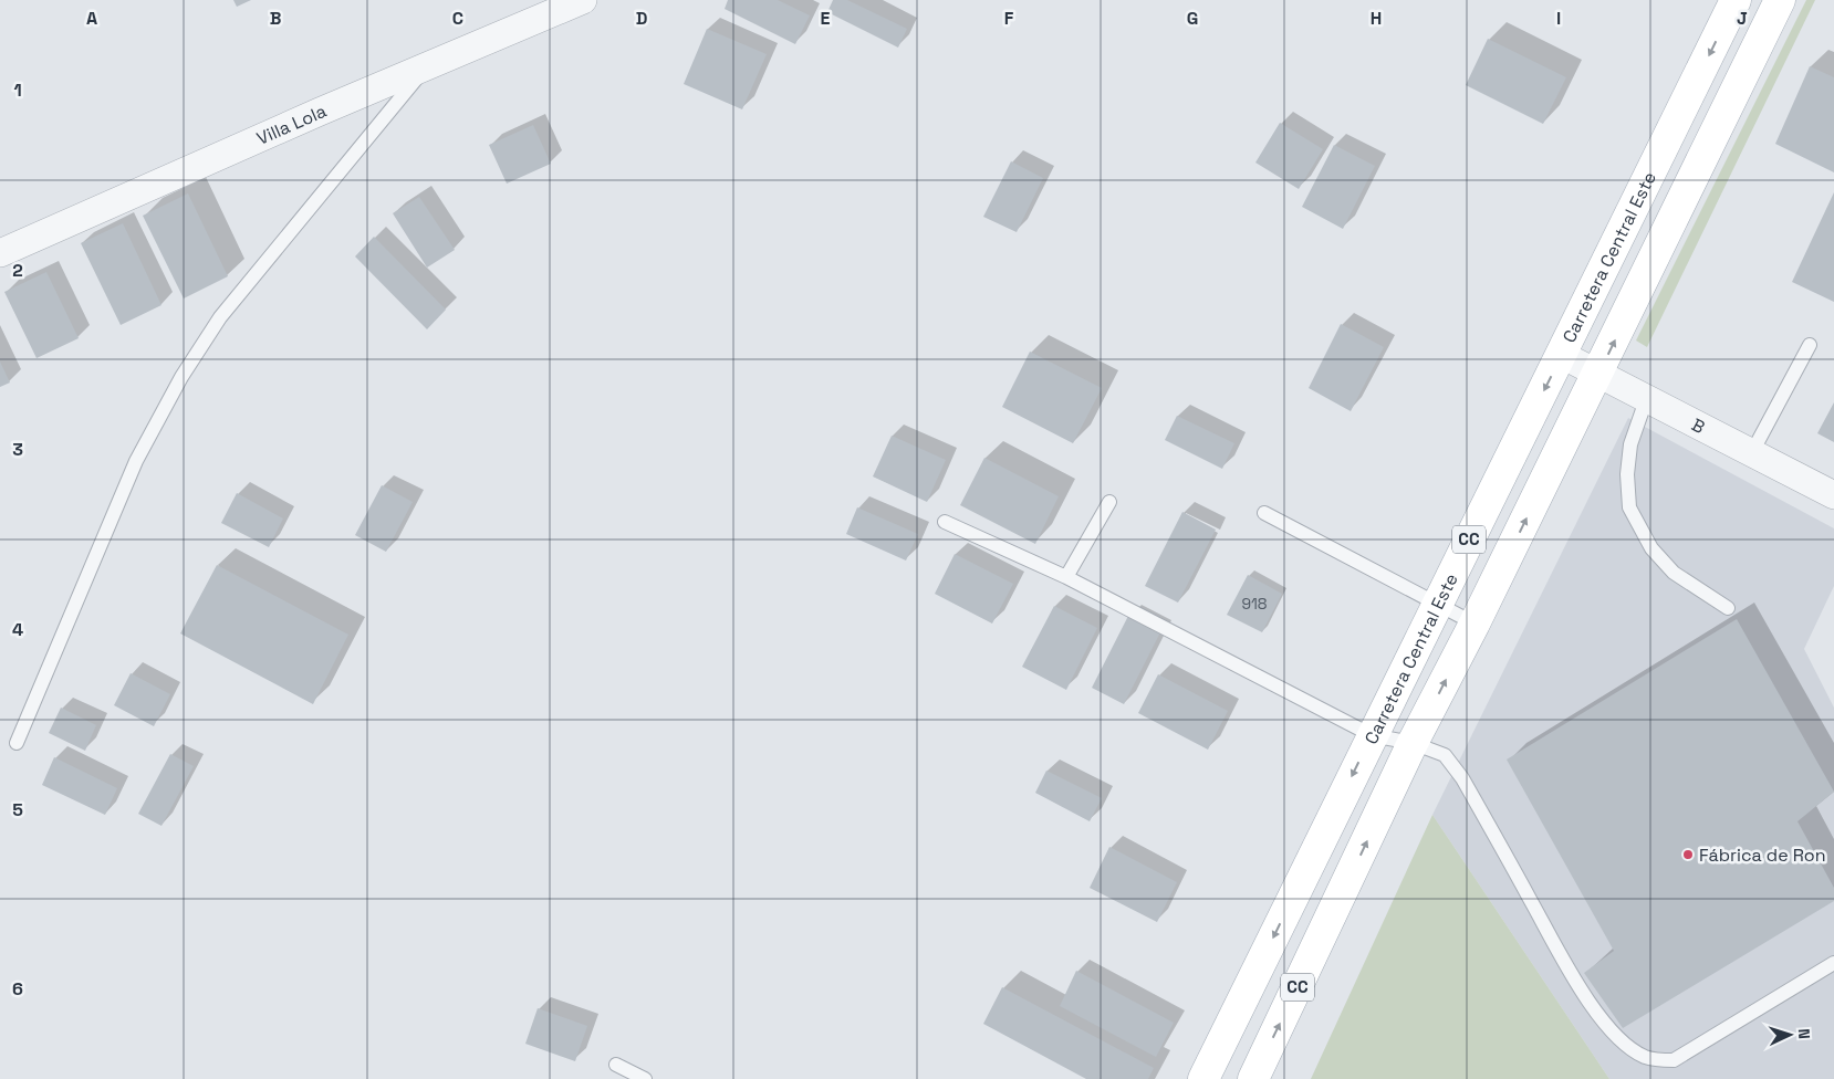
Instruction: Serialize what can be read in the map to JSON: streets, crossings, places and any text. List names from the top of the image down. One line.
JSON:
{"streets":{"main road":["Carretera Central Este","CC"],"street":["Villa Lola","B"]},"crossings":[["Carretera Central Este","B"],["B","CC"]],"places":["Fábrica de Ron"],"house_numbers":["918"],"north":"right","grid":{"columns":["A","B","C","D","E","F","G","H","I","J"],"rows":["1","2","3","4","5","6"]}}
